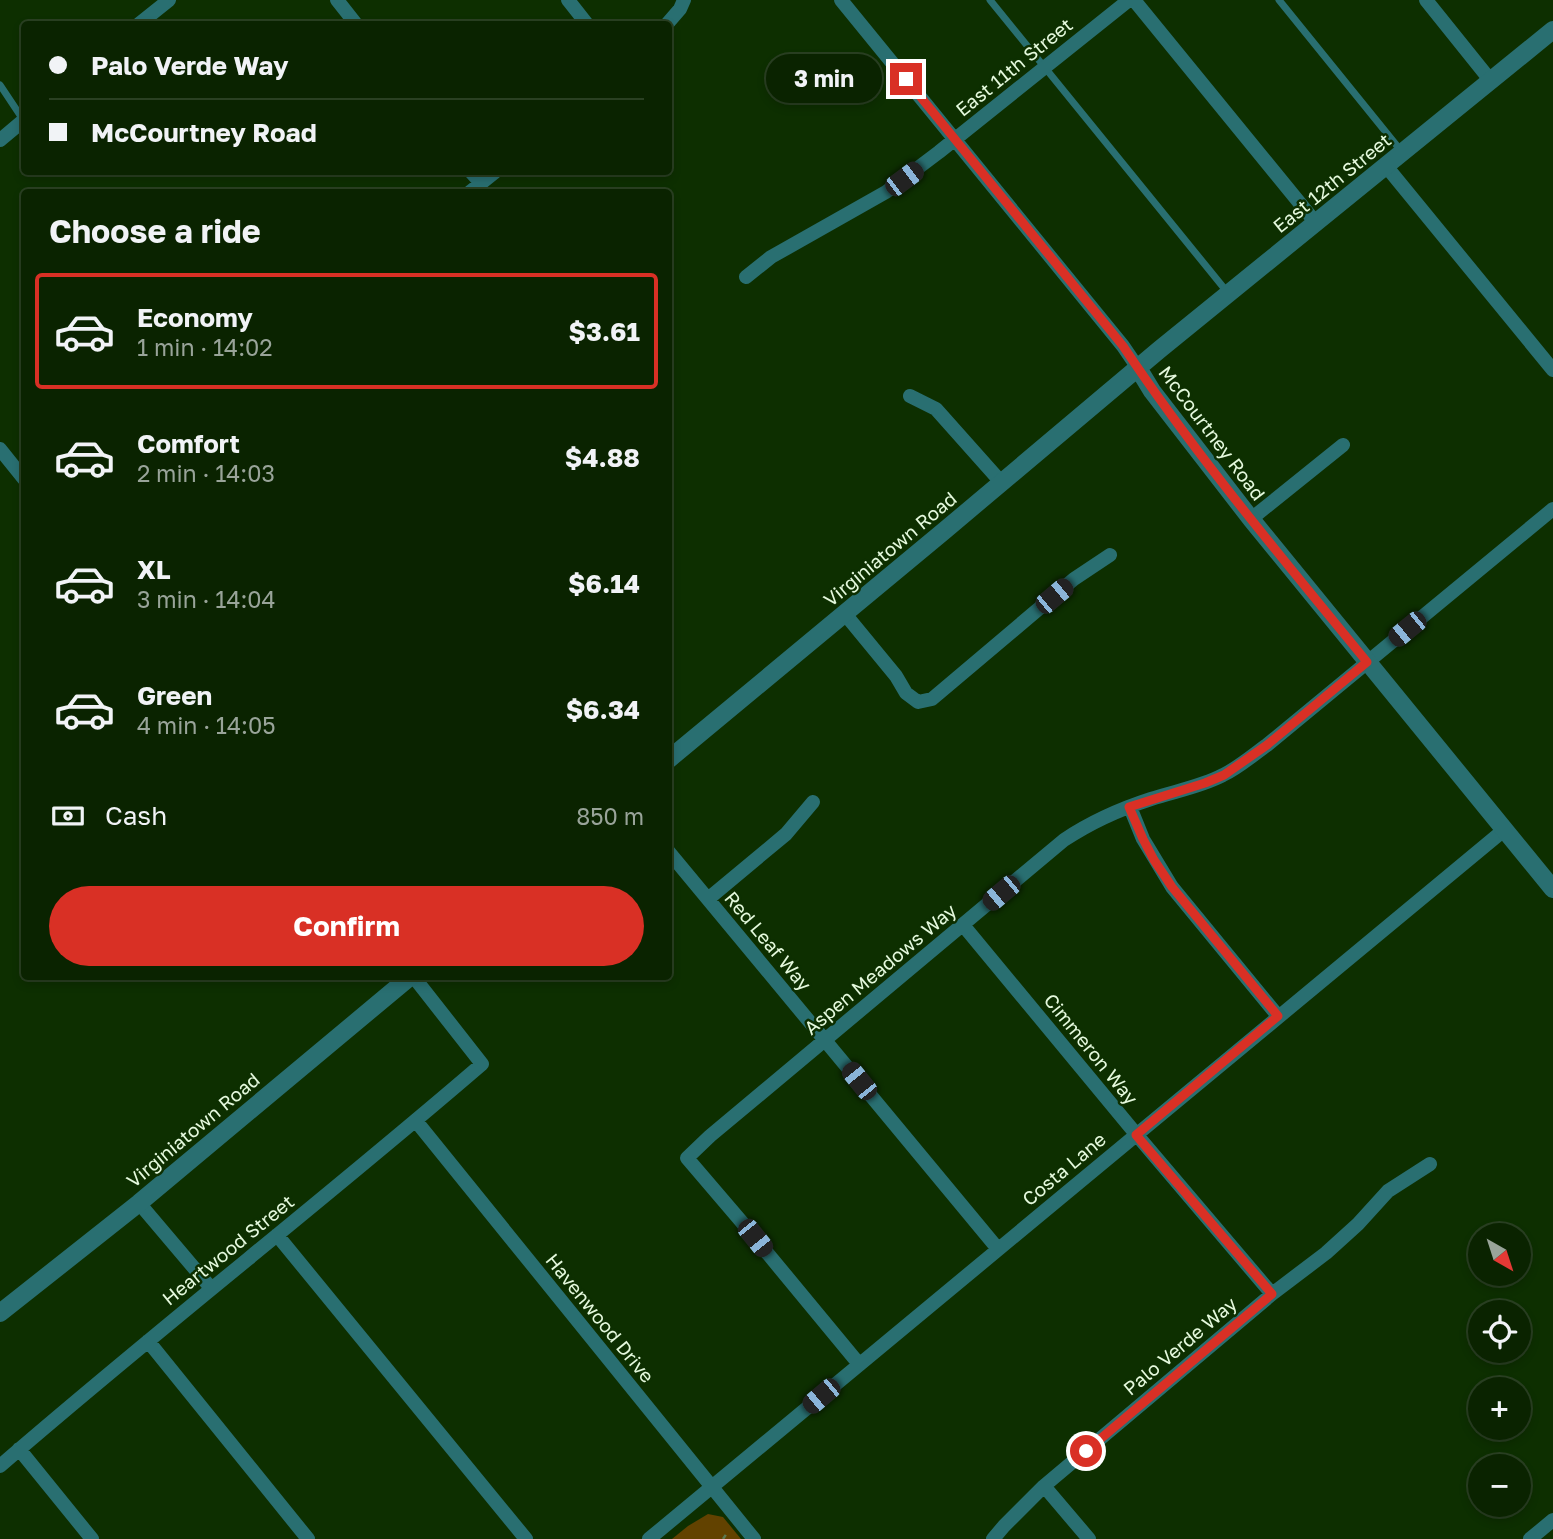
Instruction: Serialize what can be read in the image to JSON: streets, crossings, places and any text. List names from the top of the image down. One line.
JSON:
{"streets":{"street":["East 11th Street","East 12th Street","McCourtney Road","Virginiatown Road","Red Leaf Way","Aspen Meadows Way","Cimmeron Way","Costa Lane","Heartwood Street","Havenwood Drive","Palo Verde Way"]},"crossings":[["East 11th Street","McCourtney Road"],["East 12th Street","McCourtney Road"],["East 12th Street","Virginiatown Road"],["McCourtney Road","Virginiatown Road"],["McCourtney Road","Aspen Meadows Way"],["McCourtney Road","Costa Lane"],["Red Leaf Way","Aspen Meadows Way"],["Red Leaf Way","Costa Lane"],["Aspen Meadows Way","Cimmeron Way"],["Aspen Meadows Way","Costa Lane"],["Cimmeron Way","Costa Lane"],["Cimmeron Way","Palo Verde Way"],["Costa Lane","Havenwood Drive"],["Heartwood Street","Havenwood Drive"]],"north":"bottom right","page":{"banner":["Palo Verde Way","McCourtney Road"],"bubble":"3 min","heading":"Choose a ride","list":[{"name":"Economy","note":"1 min · 14:02","value":"$3.61"},{"name":"Comfort","note":"2 min · 14:03","value":"$4.88"},{"name":"XL","note":"3 min · 14:04","value":"$6.14"},{"name":"Green","note":"4 min · 14:05","value":"$6.34"}],"pay":["Cash","850 m"],"buttons":"Confirm","map_buttons":["+","−"]}}
